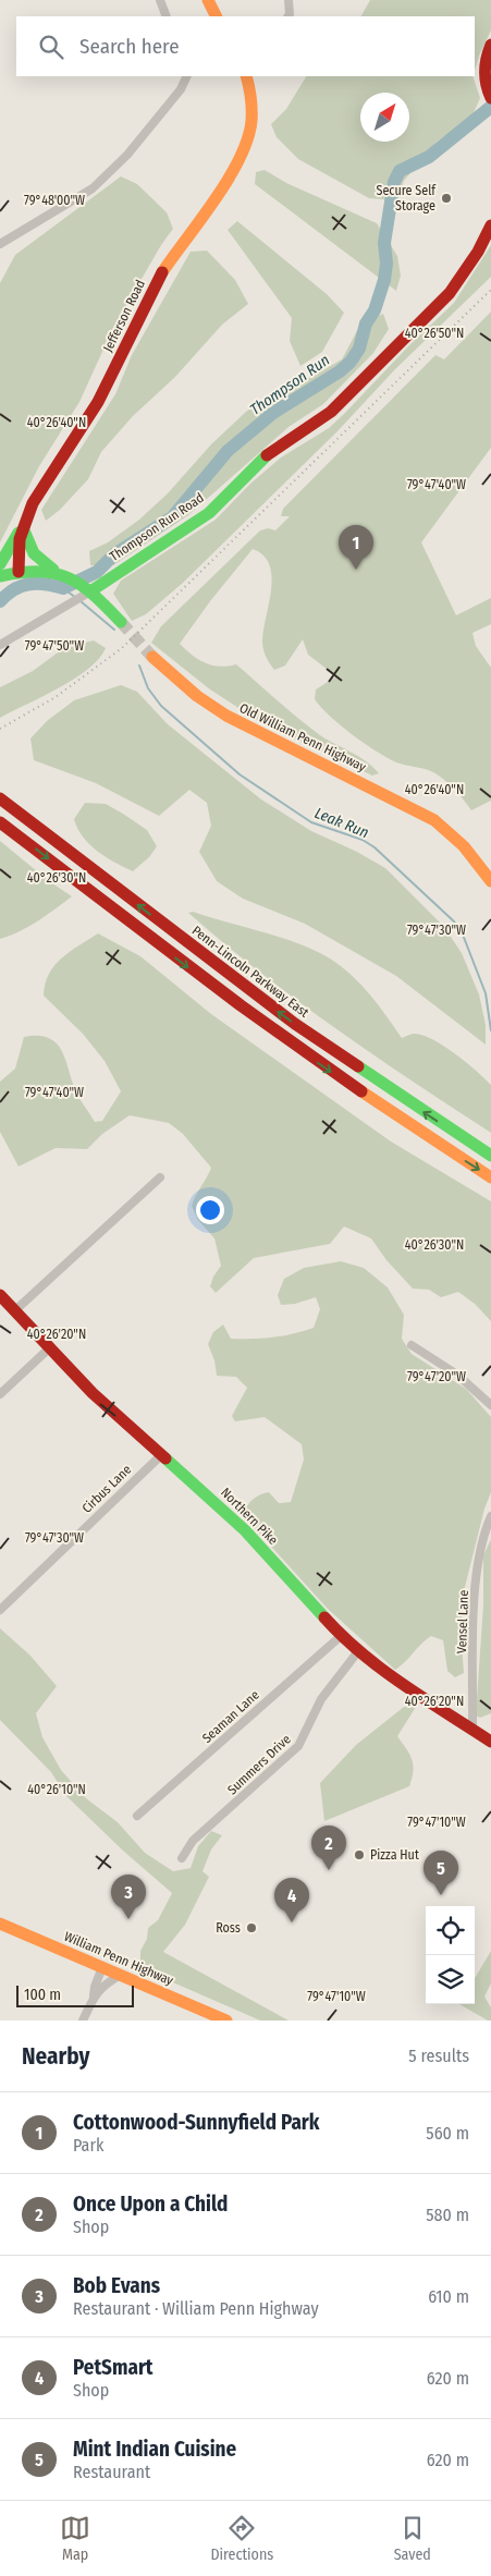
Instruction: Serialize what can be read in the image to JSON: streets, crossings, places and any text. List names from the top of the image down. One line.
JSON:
{"streets":{"main road":["Jefferson Road","Thompson Run Road","Old William Penn Highway","Penn-Lincoln Parkway East","Northern Pike","William Penn Highway"],"street":["Cirbus Lane","Vensel Lane","Seaman Lane","Summers Drive"]},"crossings":[["Cirbus Lane","Northern Pike"],["Northern Pike","Vensel Lane"],["Northern Pike","Seaman Lane"],["Northern Pike","Summers Drive"]],"water":["Thompson Run","Leak Run"],"places":["Secure Self Storage","Pizza Hut","Ross"],"scale_bar":"100 m","north":"top right","page":{"search":"Search here","pins":["1","2","5","3","4"],"scale":"100 m","heading":["Nearby","5 results"],"list":[{"mark":"1","name":"Cottonwood-Sunnyfield Park","note":"Park","value":"560 m"},{"mark":"2","name":"Once Upon a Child","note":"Shop","value":"580 m"},{"mark":"3","name":"Bob Evans","note":"Restaurant · William Penn Highway","value":"610 m"},{"mark":"4","name":"PetSmart","note":"Shop","value":"620 m"},{"mark":"5","name":"Mint Indian Cuisine","note":"Restaurant","value":"620 m"}],"nav":["Map","Directions","Saved"]},"coordinates":["79°48'00\"W","40°26'50\"N","40°26'40\"N","79°47'40\"W","79°47'50\"W","40°26'30\"N","79°47'30\"W","40°26'20\"N","79°47'20\"W","40°26'10\"N","79°47'10\"W"]}
